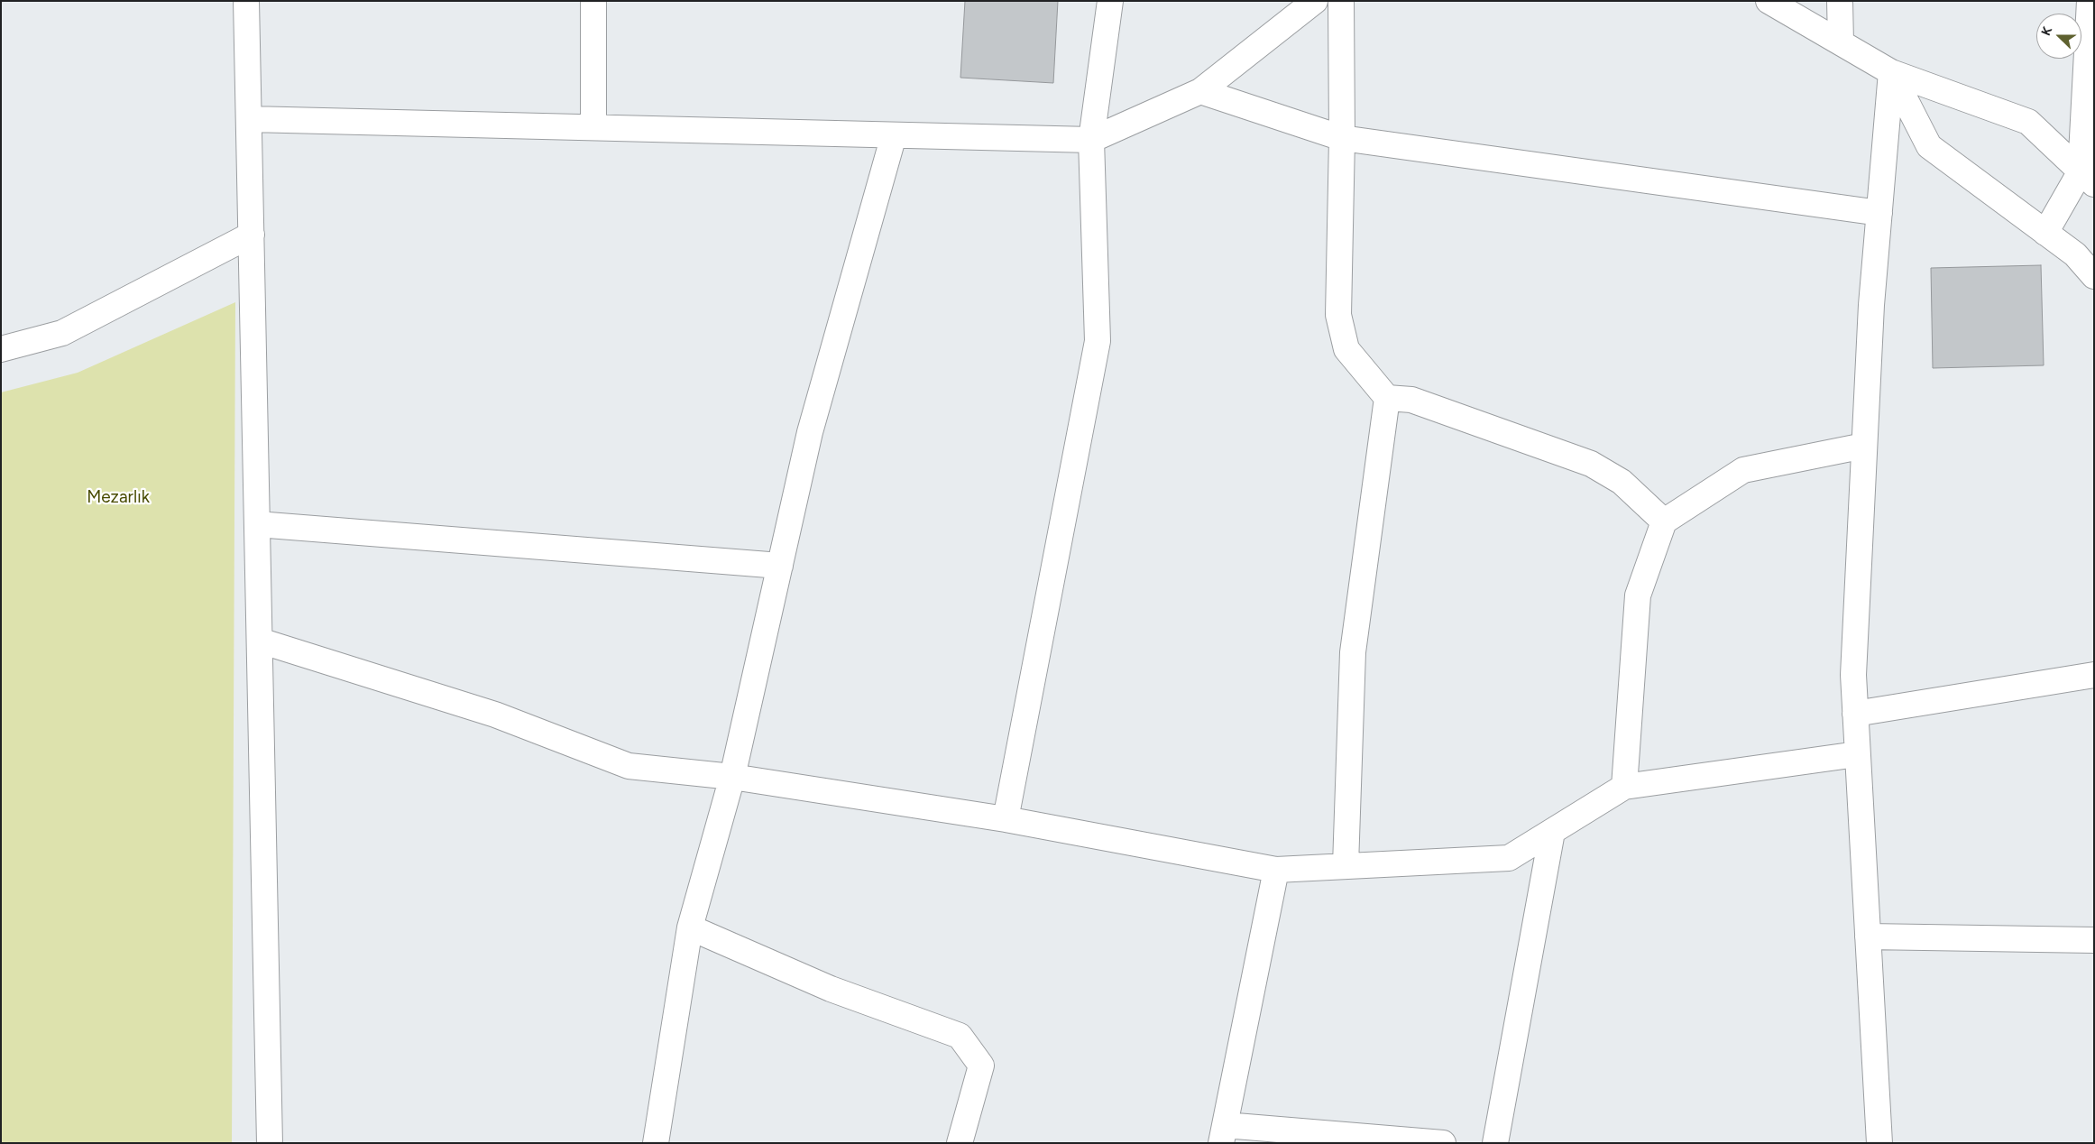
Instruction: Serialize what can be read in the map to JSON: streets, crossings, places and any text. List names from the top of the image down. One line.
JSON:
{"parks":["Mezarlık"],"north":"left"}
